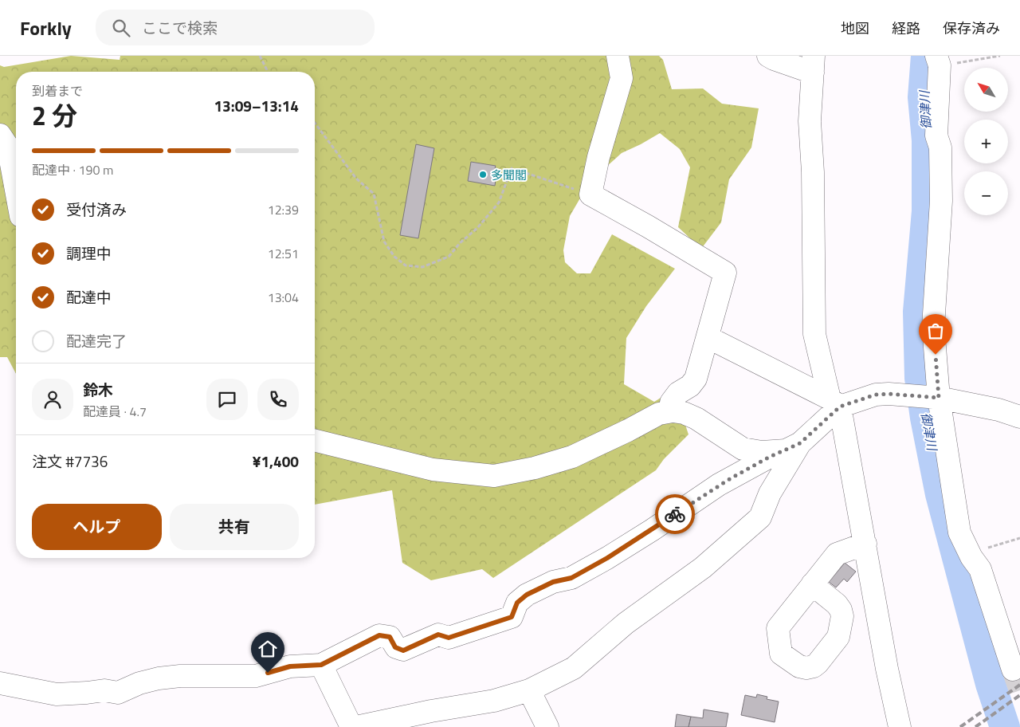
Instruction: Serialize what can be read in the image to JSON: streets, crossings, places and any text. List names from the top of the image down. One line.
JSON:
{"water":["御津川"],"places":["多聞閣"],"north":"top left","page":{"header":"Forkly","search":"ここで検索","nav":["地図","経路","保存済み"],"map_buttons":["+","−"],"heading":["2 分","到着まで","13:09–13:14"],"panel":["鈴木","配達員 · 4.7","注文 #7736","¥1,400"],"bar":"配達中 · 190 m","list":[["受付済み","12:39"],["調理中","12:51"],["配達中","13:04"],"配達完了"],"buttons":["ヘルプ","共有"]}}
